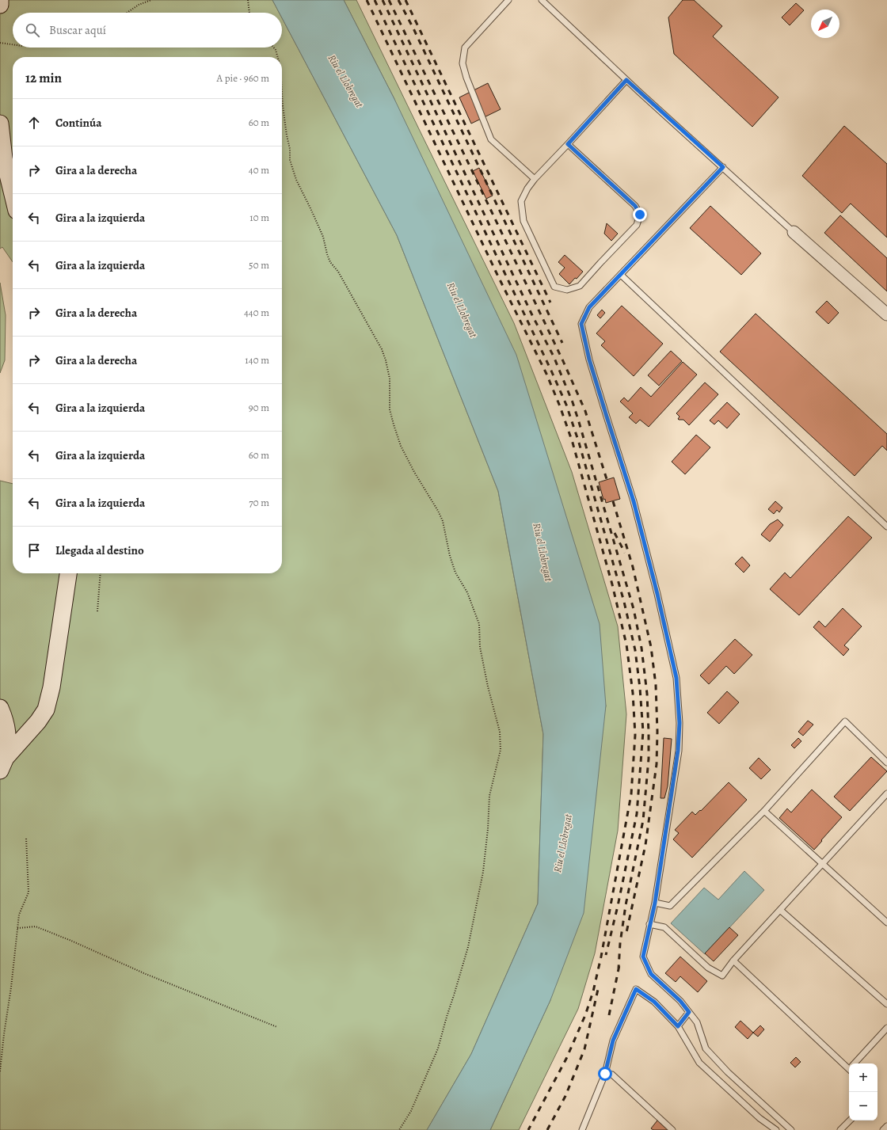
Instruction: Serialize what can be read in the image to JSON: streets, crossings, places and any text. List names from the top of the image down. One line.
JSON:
{"water":["Riu el Llobregat"],"north":"bottom left","page":{"search":"Buscar aquí","heading":["12 min","A pie · 960 m"],"list":[["Continúa","60 m"],["Gira a la derecha","40 m"],["Gira a la izquierda","10 m"],["Gira a la izquierda","50 m"],["Gira a la derecha","440 m"],["Gira a la derecha","140 m"],["Gira a la izquierda","90 m"],["Gira a la izquierda","60 m"],["Gira a la izquierda","70 m"],"Llegada al destino"],"map_buttons":["+","−"]}}
